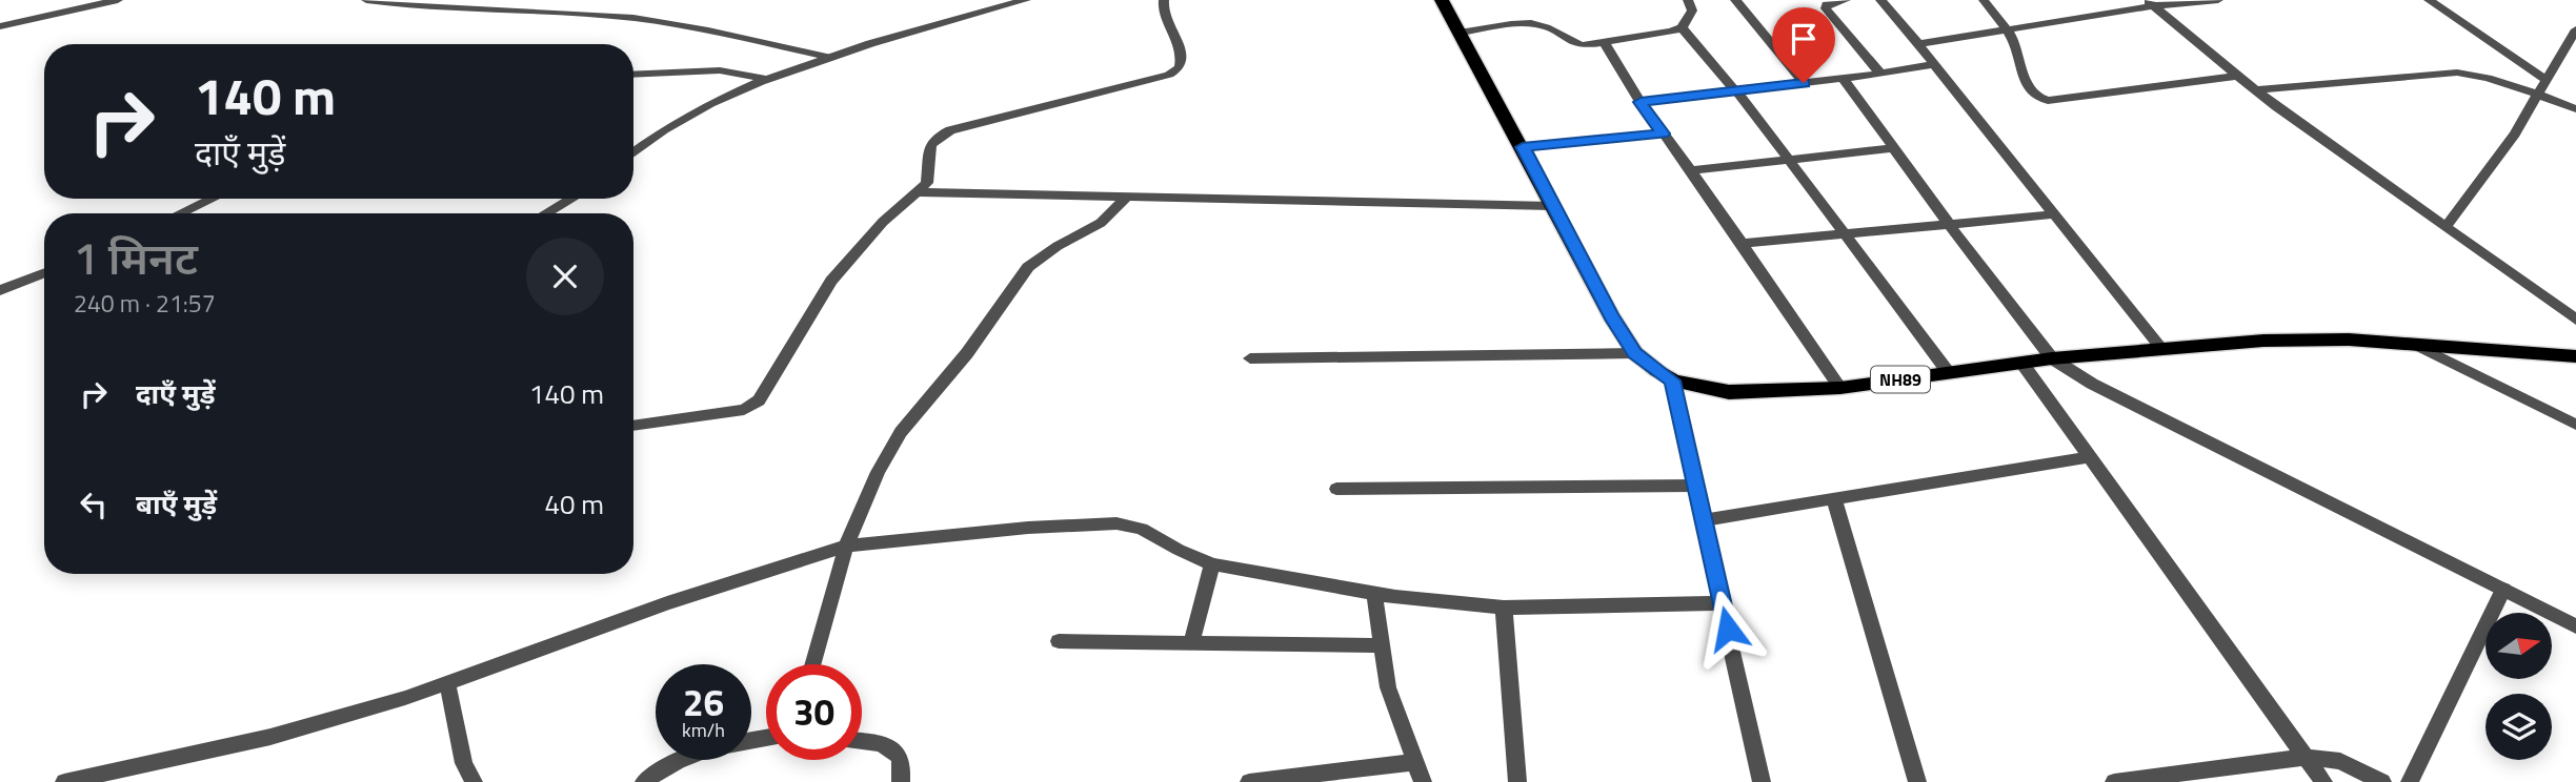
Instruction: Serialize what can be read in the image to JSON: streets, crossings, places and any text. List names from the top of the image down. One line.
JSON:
{"streets":{"main road":["NH89"]},"north":"right","page":{"turn":["140 m","दाएँ मुड़ें"],"heading":["1 मिनट","240 m · 21:57"],"list":[{"name":"दाएँ मुड़ें","value":"140 m"},{"name":"बाएँ मुड़ें","value":"40 m"}],"speed":"26 km/h","limit":"30"}}
